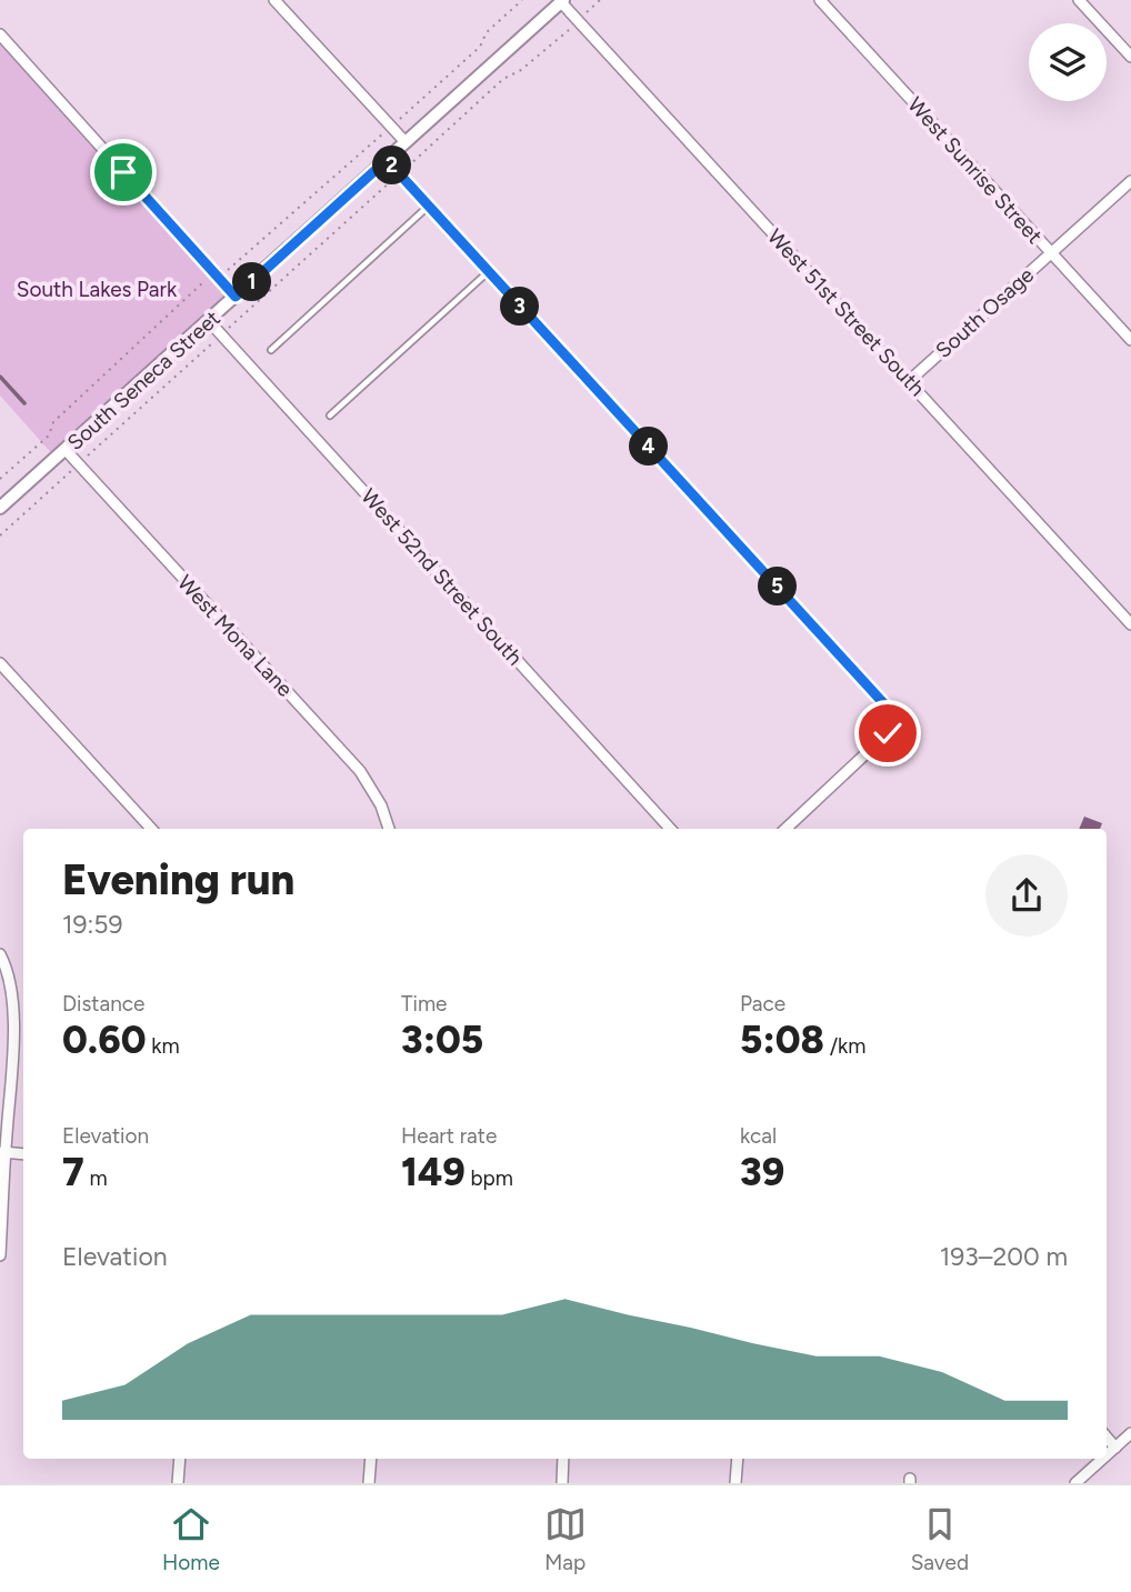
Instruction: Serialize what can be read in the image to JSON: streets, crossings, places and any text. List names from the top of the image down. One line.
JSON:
{"streets":{"street":["West Sunrise Street","West 51st Street South","South Osage","South Seneca Street","West 52nd Street South","West Mona Lane"]},"crossings":[["West Sunrise Street","South Osage"],["West 51st Street South","South Osage"],["West 51st Street South","South Seneca Street"],["South Seneca Street","West 52nd Street South"],["South Seneca Street","West Mona Lane"]],"parks":["South Lakes Park"],"page":{"pins":["2","1","3","4","5"],"heading":["Evening run","19:59"],"stats":[["Distance","0.60 km"],["Time","3:05"],["Pace","5:08 /km"],["Elevation","7 m"],["Heart rate","149 bpm"],["kcal","39"]],"chart":["Elevation","193–200 m"],"tabs":["Home","Map","Saved"]}}
